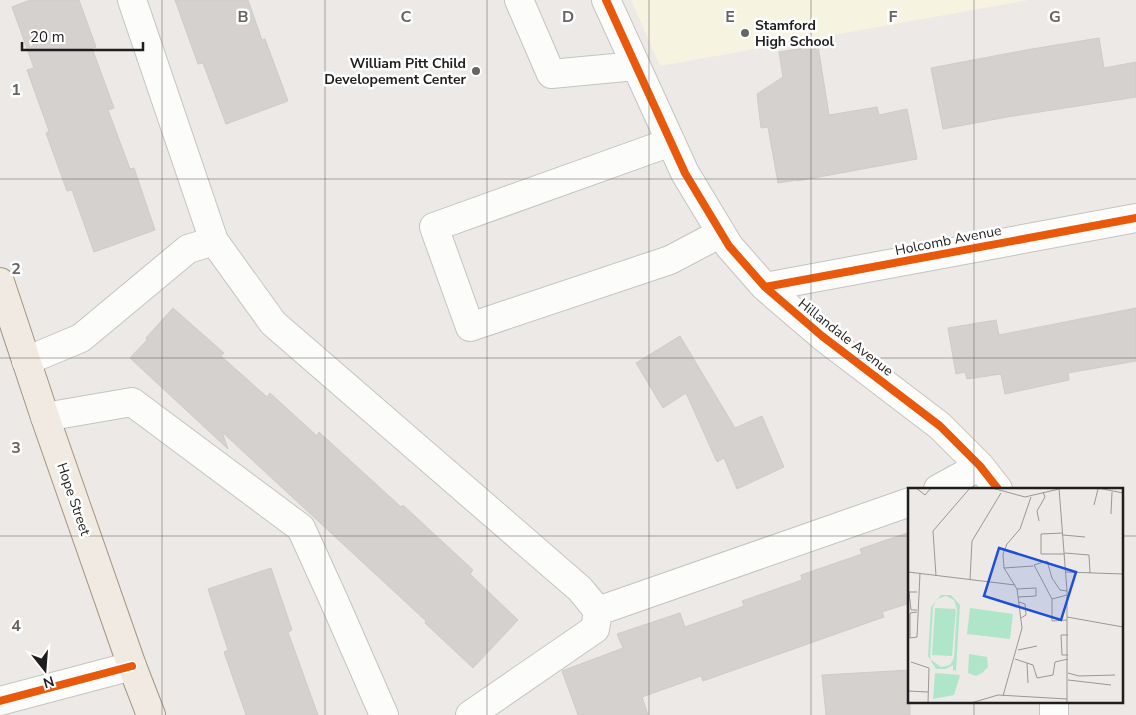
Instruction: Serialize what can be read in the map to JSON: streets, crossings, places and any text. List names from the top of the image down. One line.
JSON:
{"streets":{"main road":["Hope Street"],"street":["Holcomb Avenue","Hillandale Avenue"]},"crossings":[["Holcomb Avenue","Hillandale Avenue"]],"places":["Stamford High School","William Pitt Child Developement Center"],"scale_bar":"20 m","north":"bottom","grid":{"columns":["B","C","D","E","F","G"],"rows":["1","2","3","4"]}}
